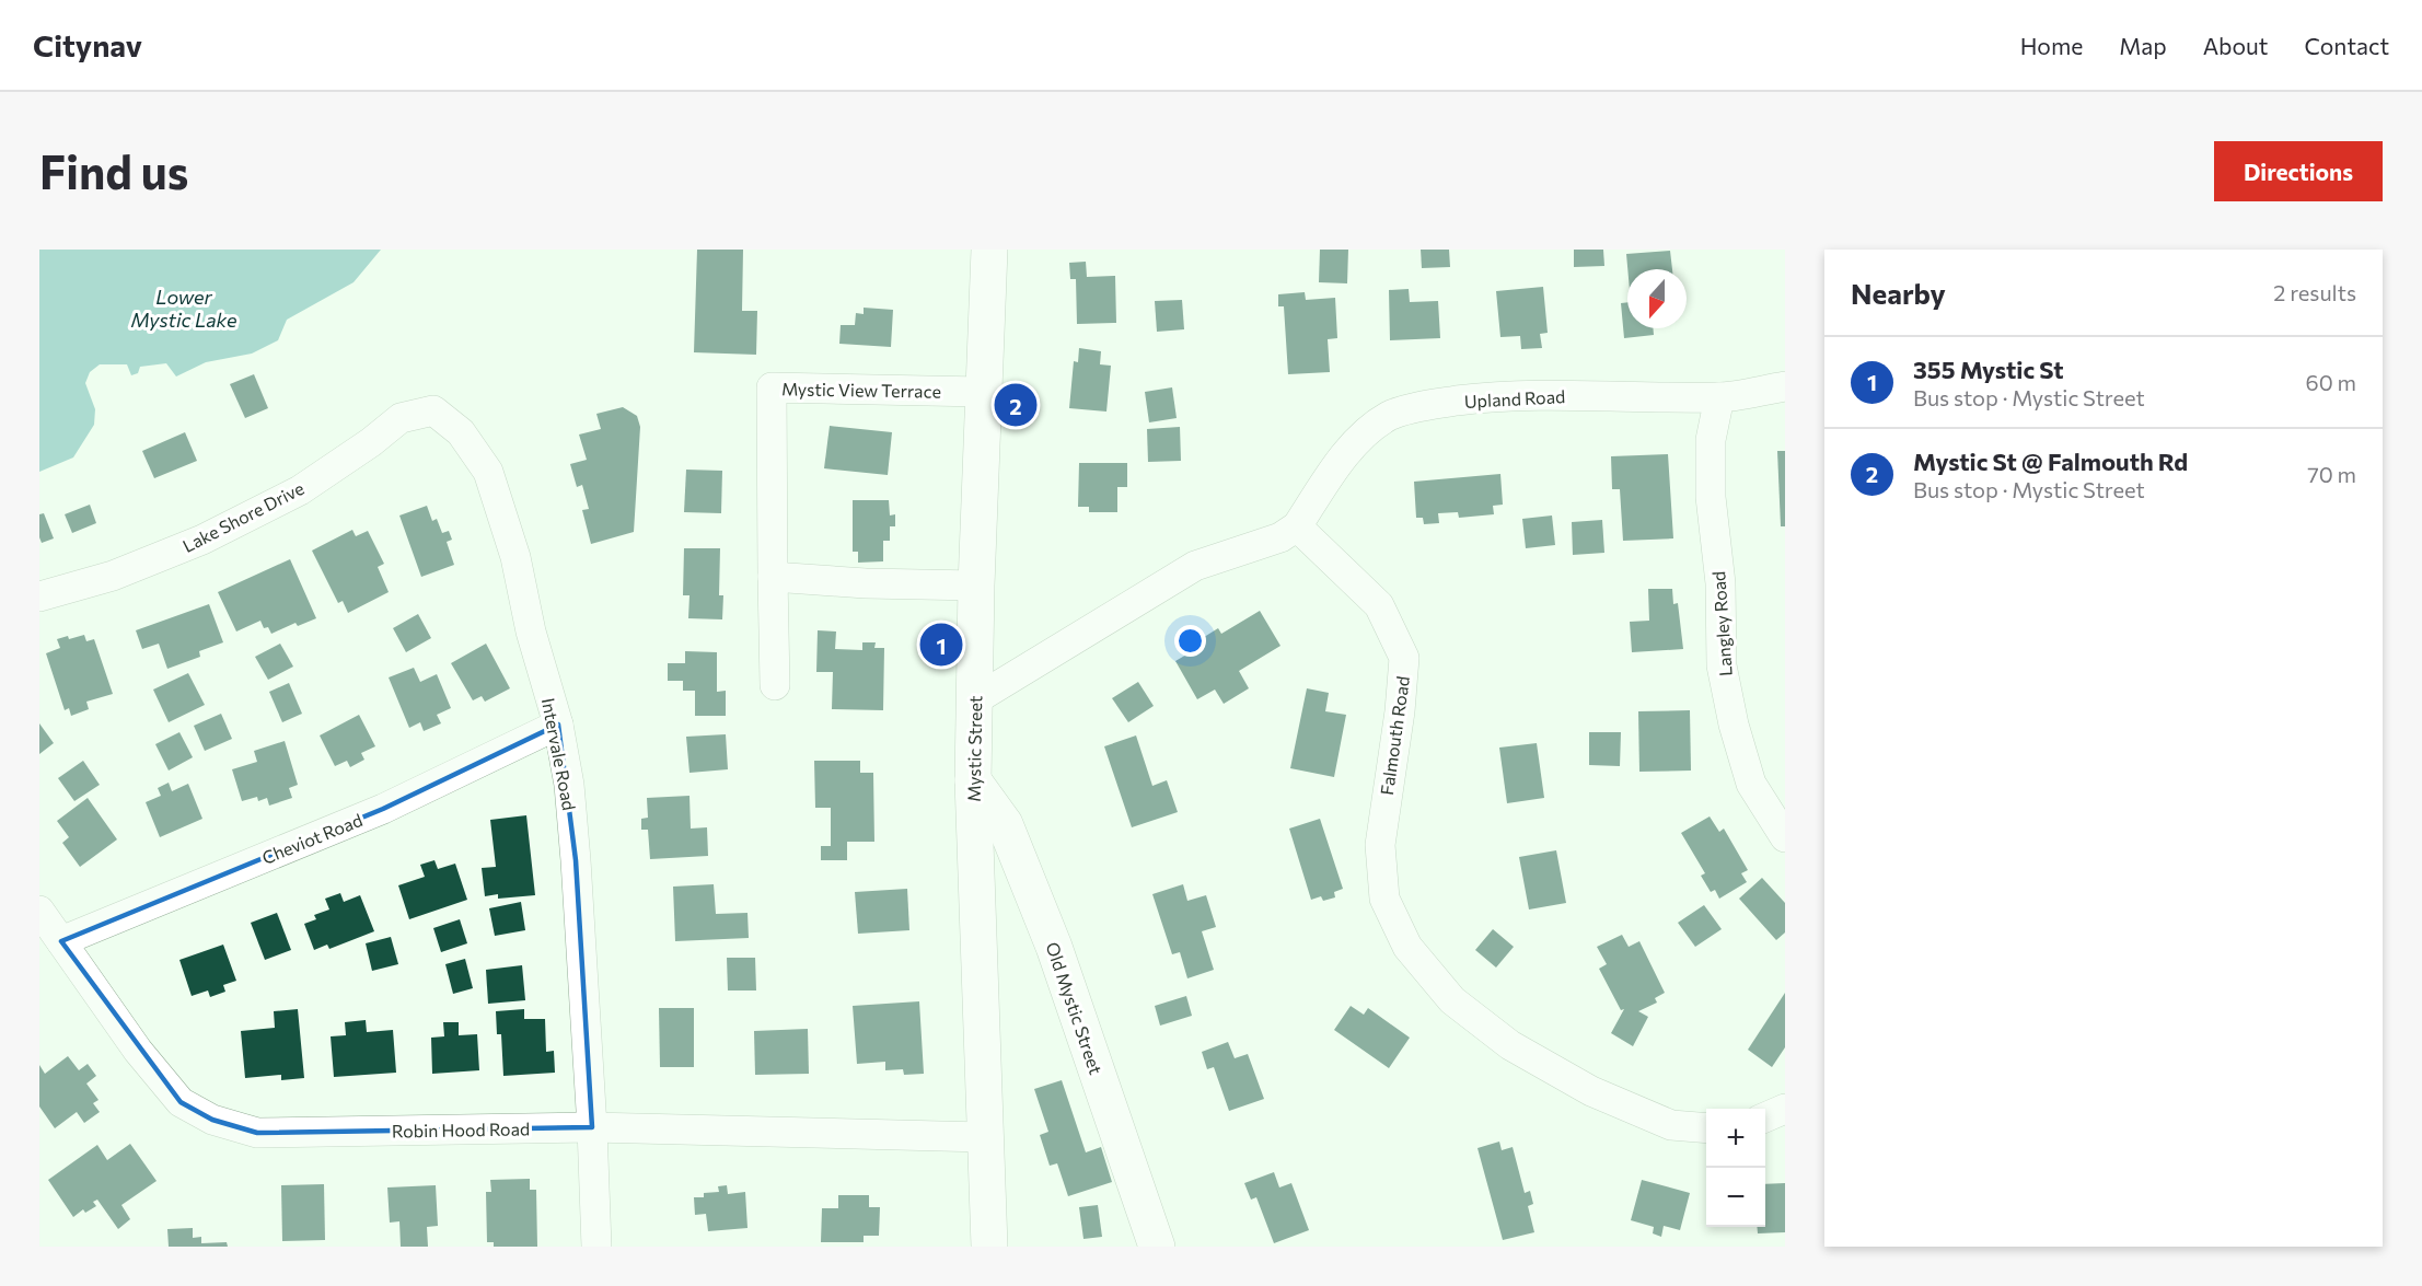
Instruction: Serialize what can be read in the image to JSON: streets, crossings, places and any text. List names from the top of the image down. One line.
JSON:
{"streets":{"main road":["Mystic Street","Old Mystic Street"],"street":["Mystic View Terrace","Upland Road","Lake Shore Drive","Langley Road","Falmouth Road","Intervale Road","Cheviot Road","Robin Hood Road"]},"crossings":[["Mystic View Terrace","Mystic Street"],["Upland Road","Langley Road"],["Upland Road","Falmouth Road"],["Lake Shore Drive","Intervale Road"],["Mystic Street","Old Mystic Street"],["Mystic Street","Robin Hood Road"],["Intervale Road","Cheviot Road"],["Intervale Road","Robin Hood Road"],["Cheviot Road","Robin Hood Road"]],"water":["Lower Mystic Lake"],"north":"bottom","page":{"header":"Citynav","nav":["Home","Map","About","Contact"],"buttons":"Directions","title":"Find us","heading":["Nearby","2 results"],"list":[{"mark":"1","name":"355 Mystic St","note":"Bus stop · Mystic Street","value":"60 m"},{"mark":"2","name":"Mystic St @ Falmouth Rd","note":"Bus stop · Mystic Street","value":"70 m"}],"pins":["2","1"],"map_buttons":["+","−"]}}
